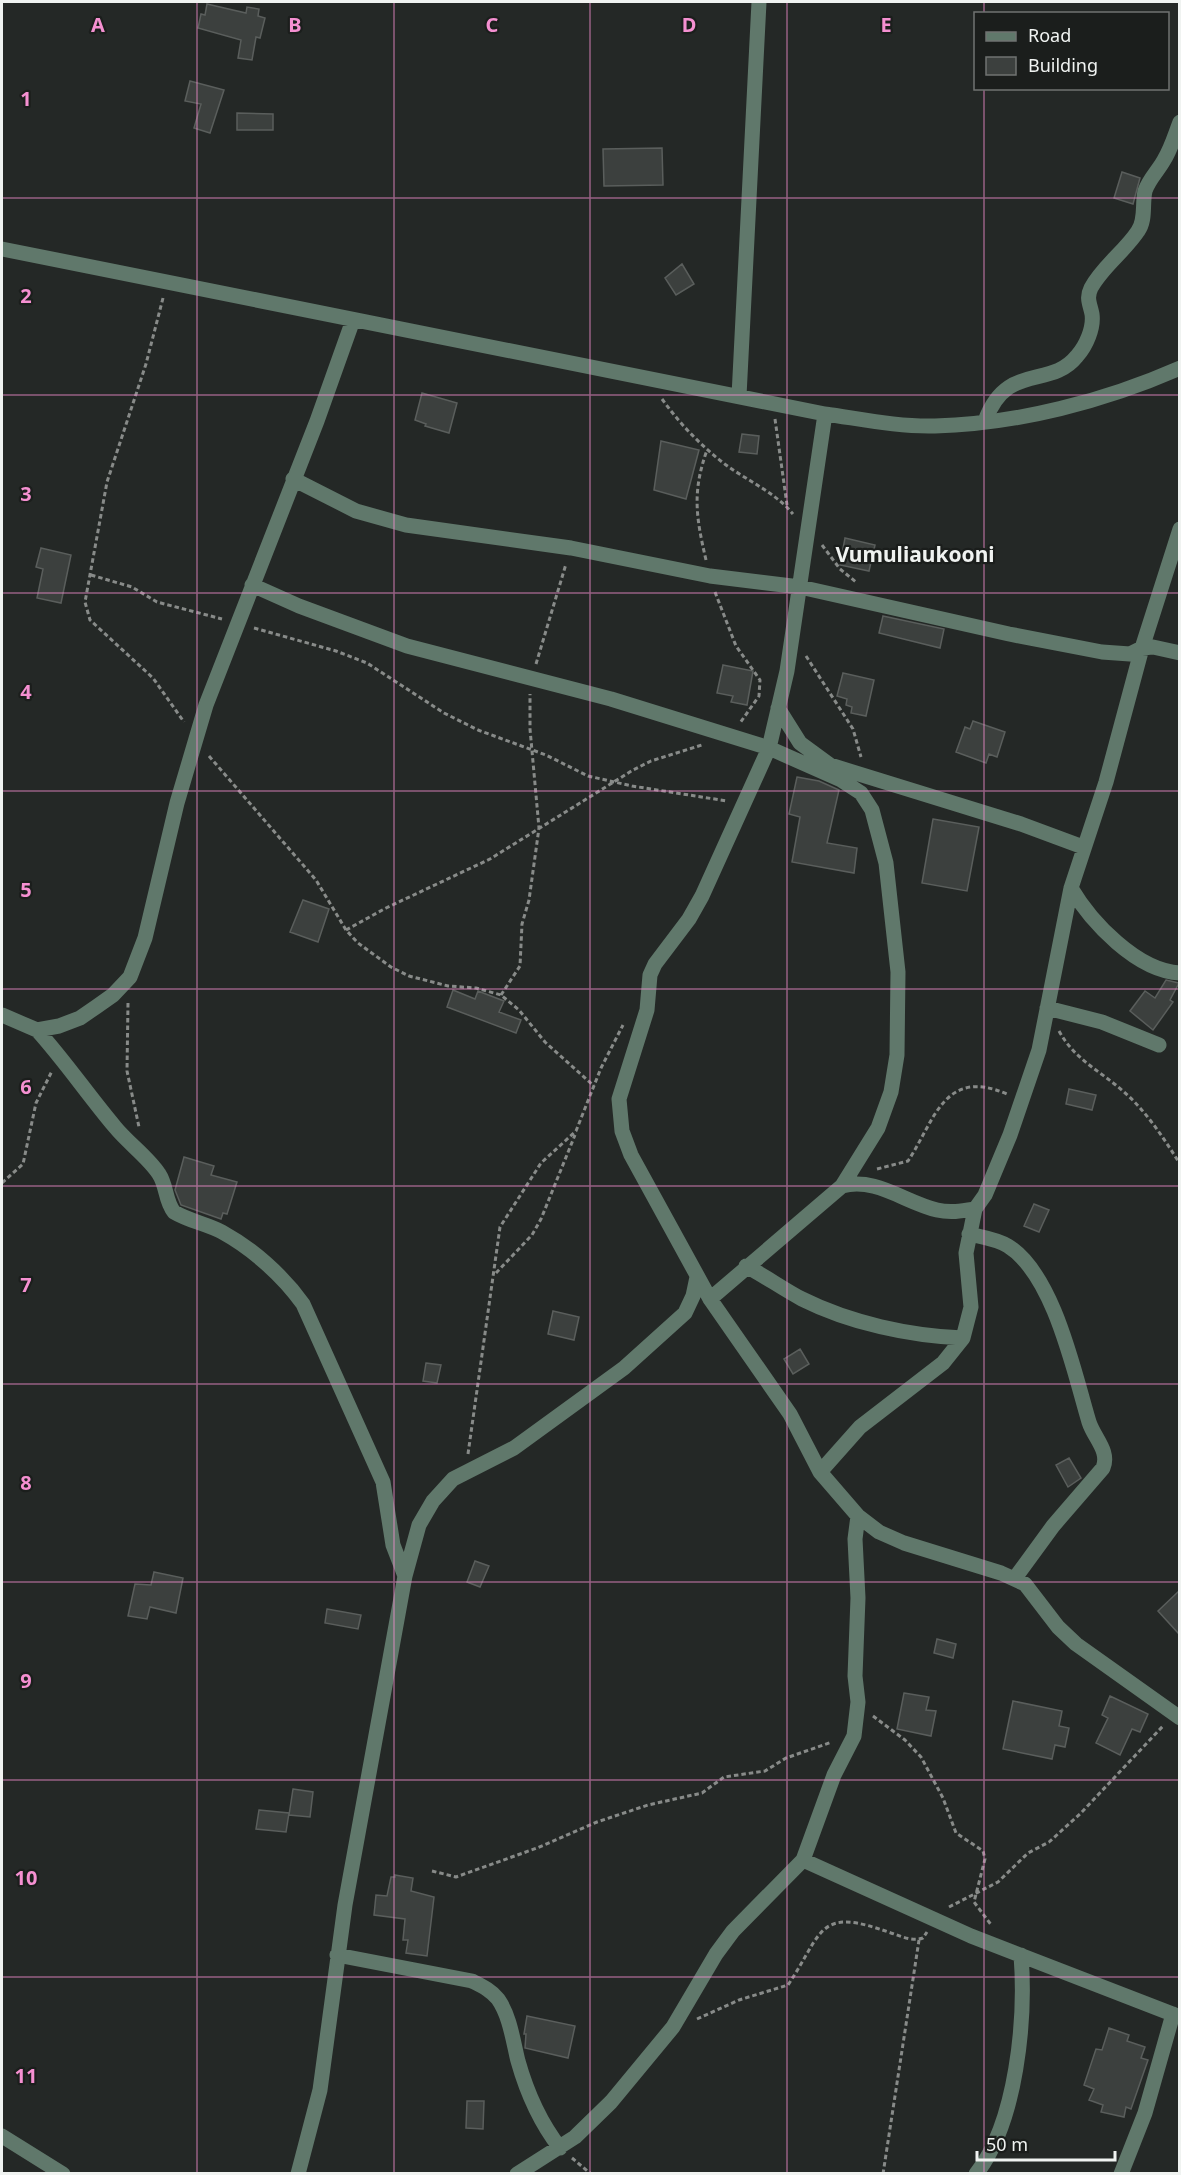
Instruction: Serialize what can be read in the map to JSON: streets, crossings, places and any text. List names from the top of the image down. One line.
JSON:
{"districts":["Vumuliaukooni"],"legend":["Road","Building"],"scale_bar":"50 m","grid":{"columns":["A","B","C","D","E"],"rows":["1","2","3","4","5","6","7","8","9","10","11"]}}
